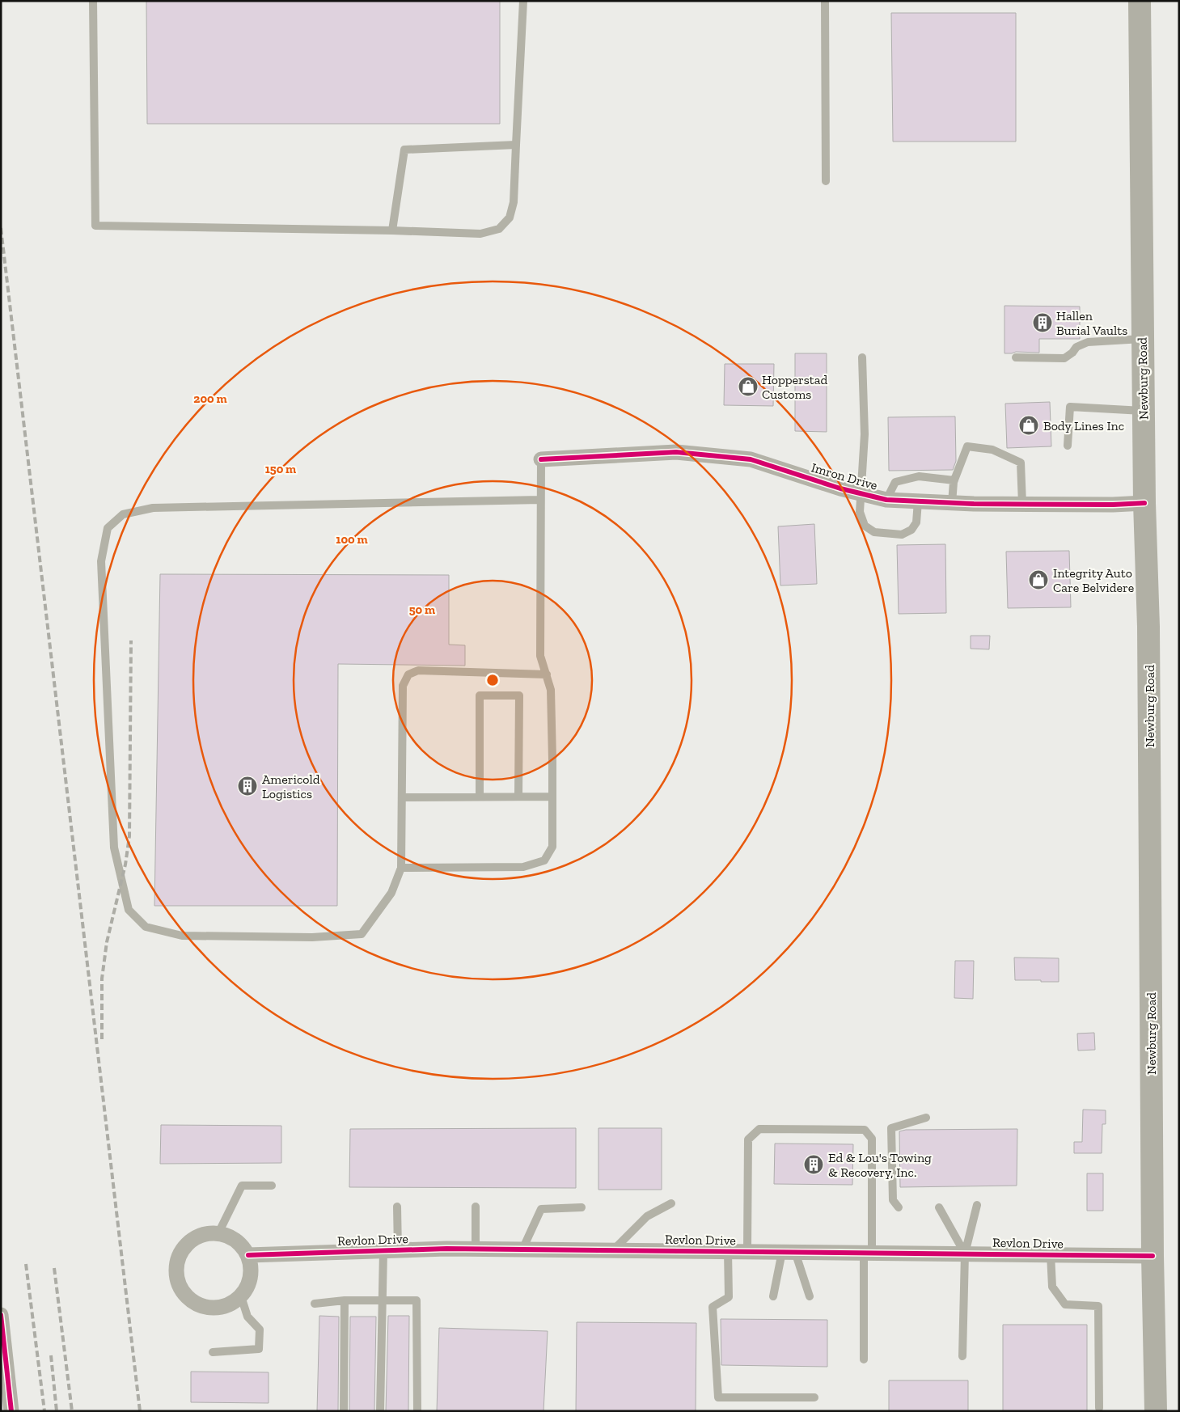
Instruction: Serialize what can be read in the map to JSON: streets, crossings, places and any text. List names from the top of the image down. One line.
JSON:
{"streets":{"main road":["Newburg Road"],"street":["Imron Drive","Revlon Drive"]},"crossings":[["Newburg Road","Imron Drive"],["Newburg Road","Revlon Drive"]],"places":{"building":["Hallen Burial Vaults","Americold Logistics","Ed & Lou's Towing & Recovery, Inc."],"shop":["Hopperstad Customs","Body Lines Inc","Integrity Auto Care Belvidere"]},"rings":["200 m","150 m","100 m","50 m"]}
